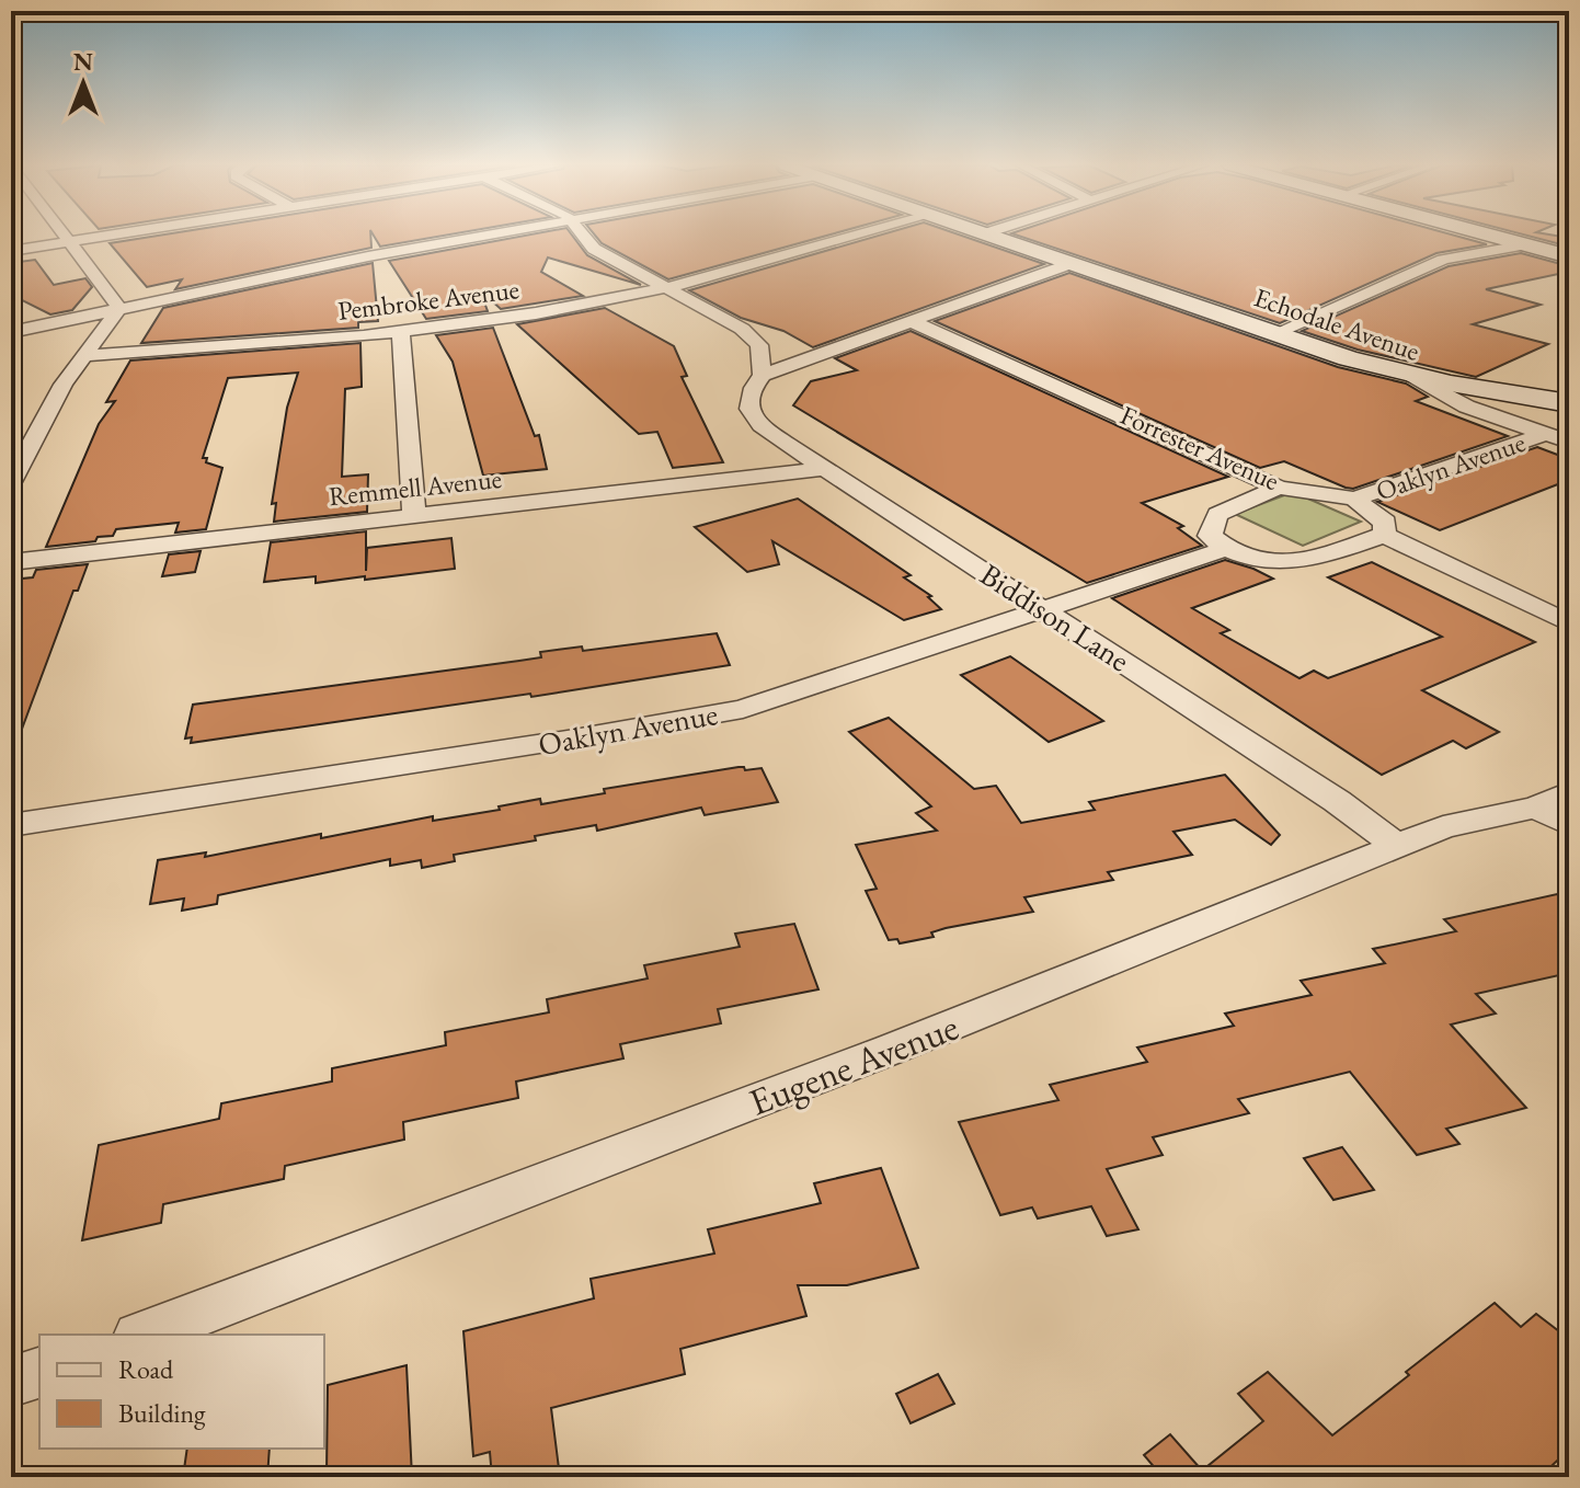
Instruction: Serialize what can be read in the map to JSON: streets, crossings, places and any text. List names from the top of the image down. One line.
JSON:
{"streets":{"main road":["Echodale Avenue"],"street":["Pembroke Avenue","Forrester Avenue","Oaklyn Avenue","Remmell Avenue","Biddison Lane","Eugene Avenue"]},"crossings":[["Echodale Avenue","Oaklyn Avenue"],["Forrester Avenue","Oaklyn Avenue"],["Oaklyn Avenue","Biddison Lane"],["Remmell Avenue","Biddison Lane"],["Biddison Lane","Eugene Avenue"]],"legend":["Road","Building"],"north":"top"}
